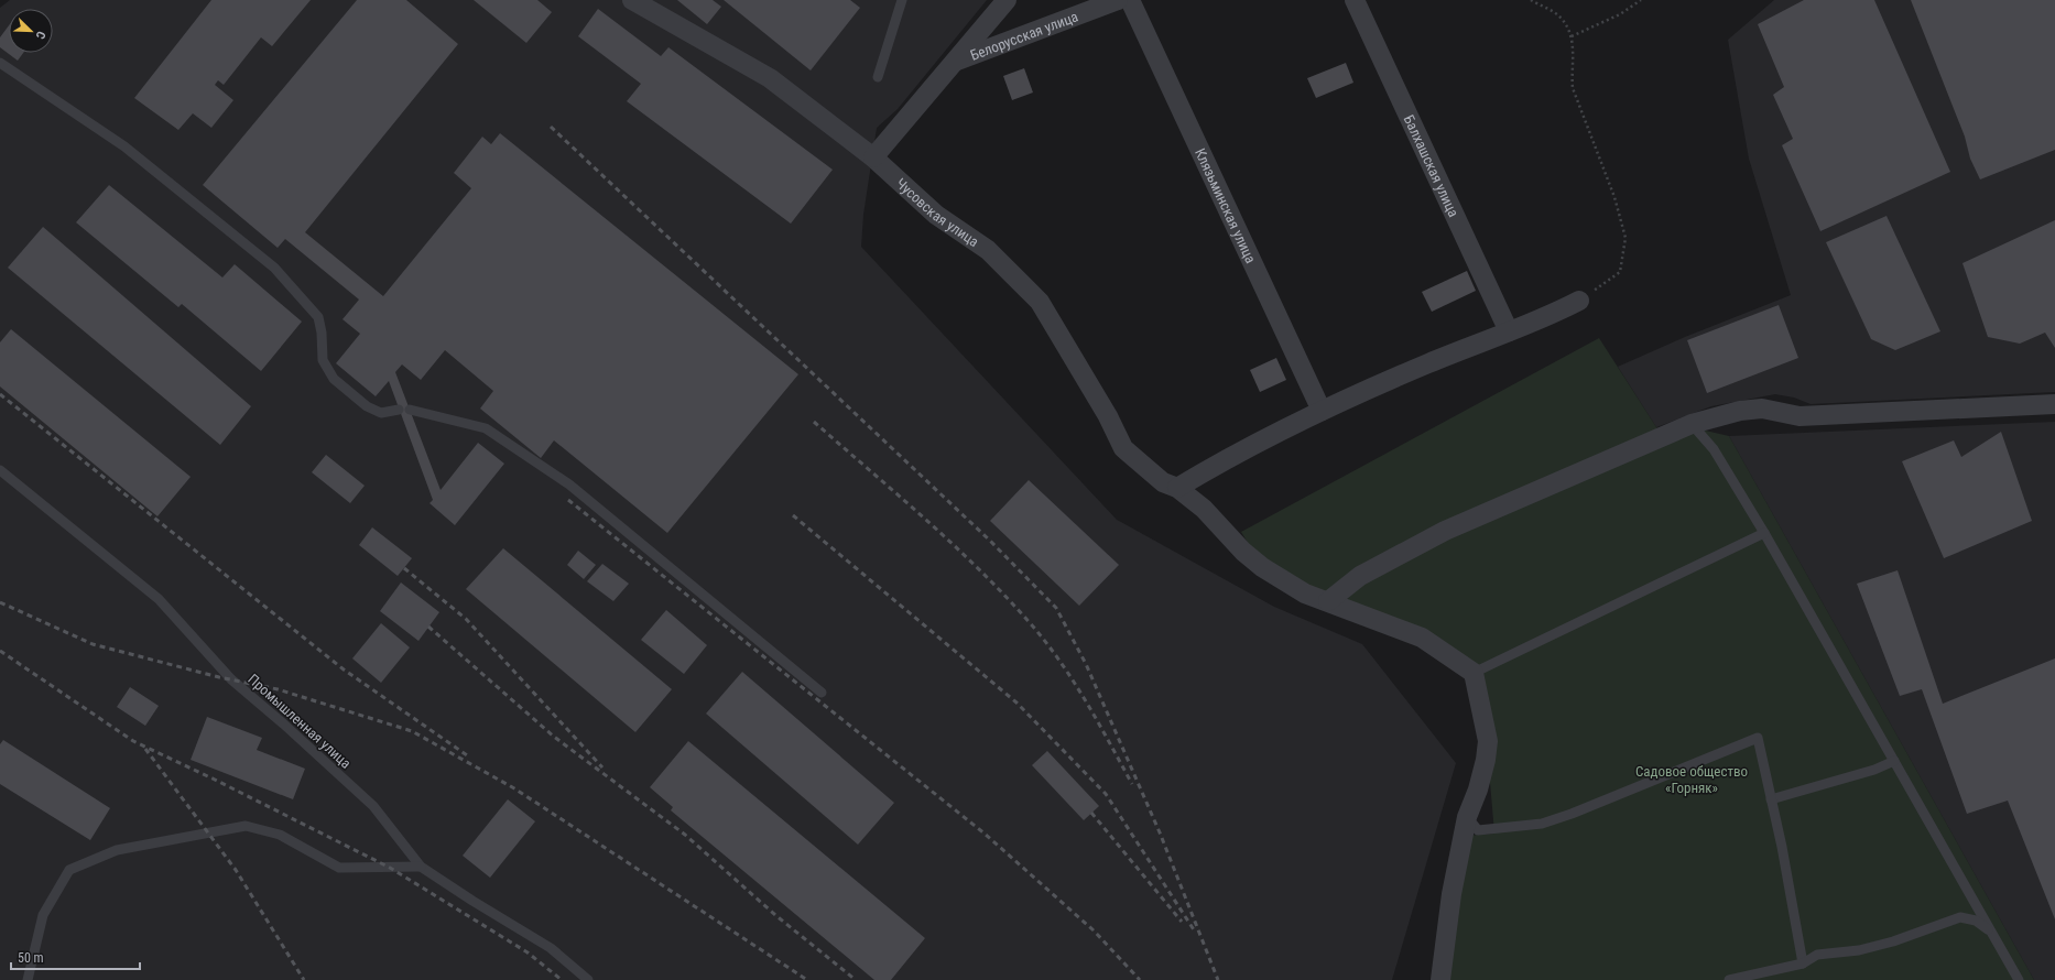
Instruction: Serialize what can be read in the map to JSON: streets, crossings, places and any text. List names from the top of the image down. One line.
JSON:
{"streets":{"street":["Белорусская улица","Балхашская улица","Клязьминская улица","Чусовская улица"],"lane":["Промышленная улица"]},"parks":["Садовое общество «Горняк»"],"scale_bar":"50 m","north":"bottom right"}
